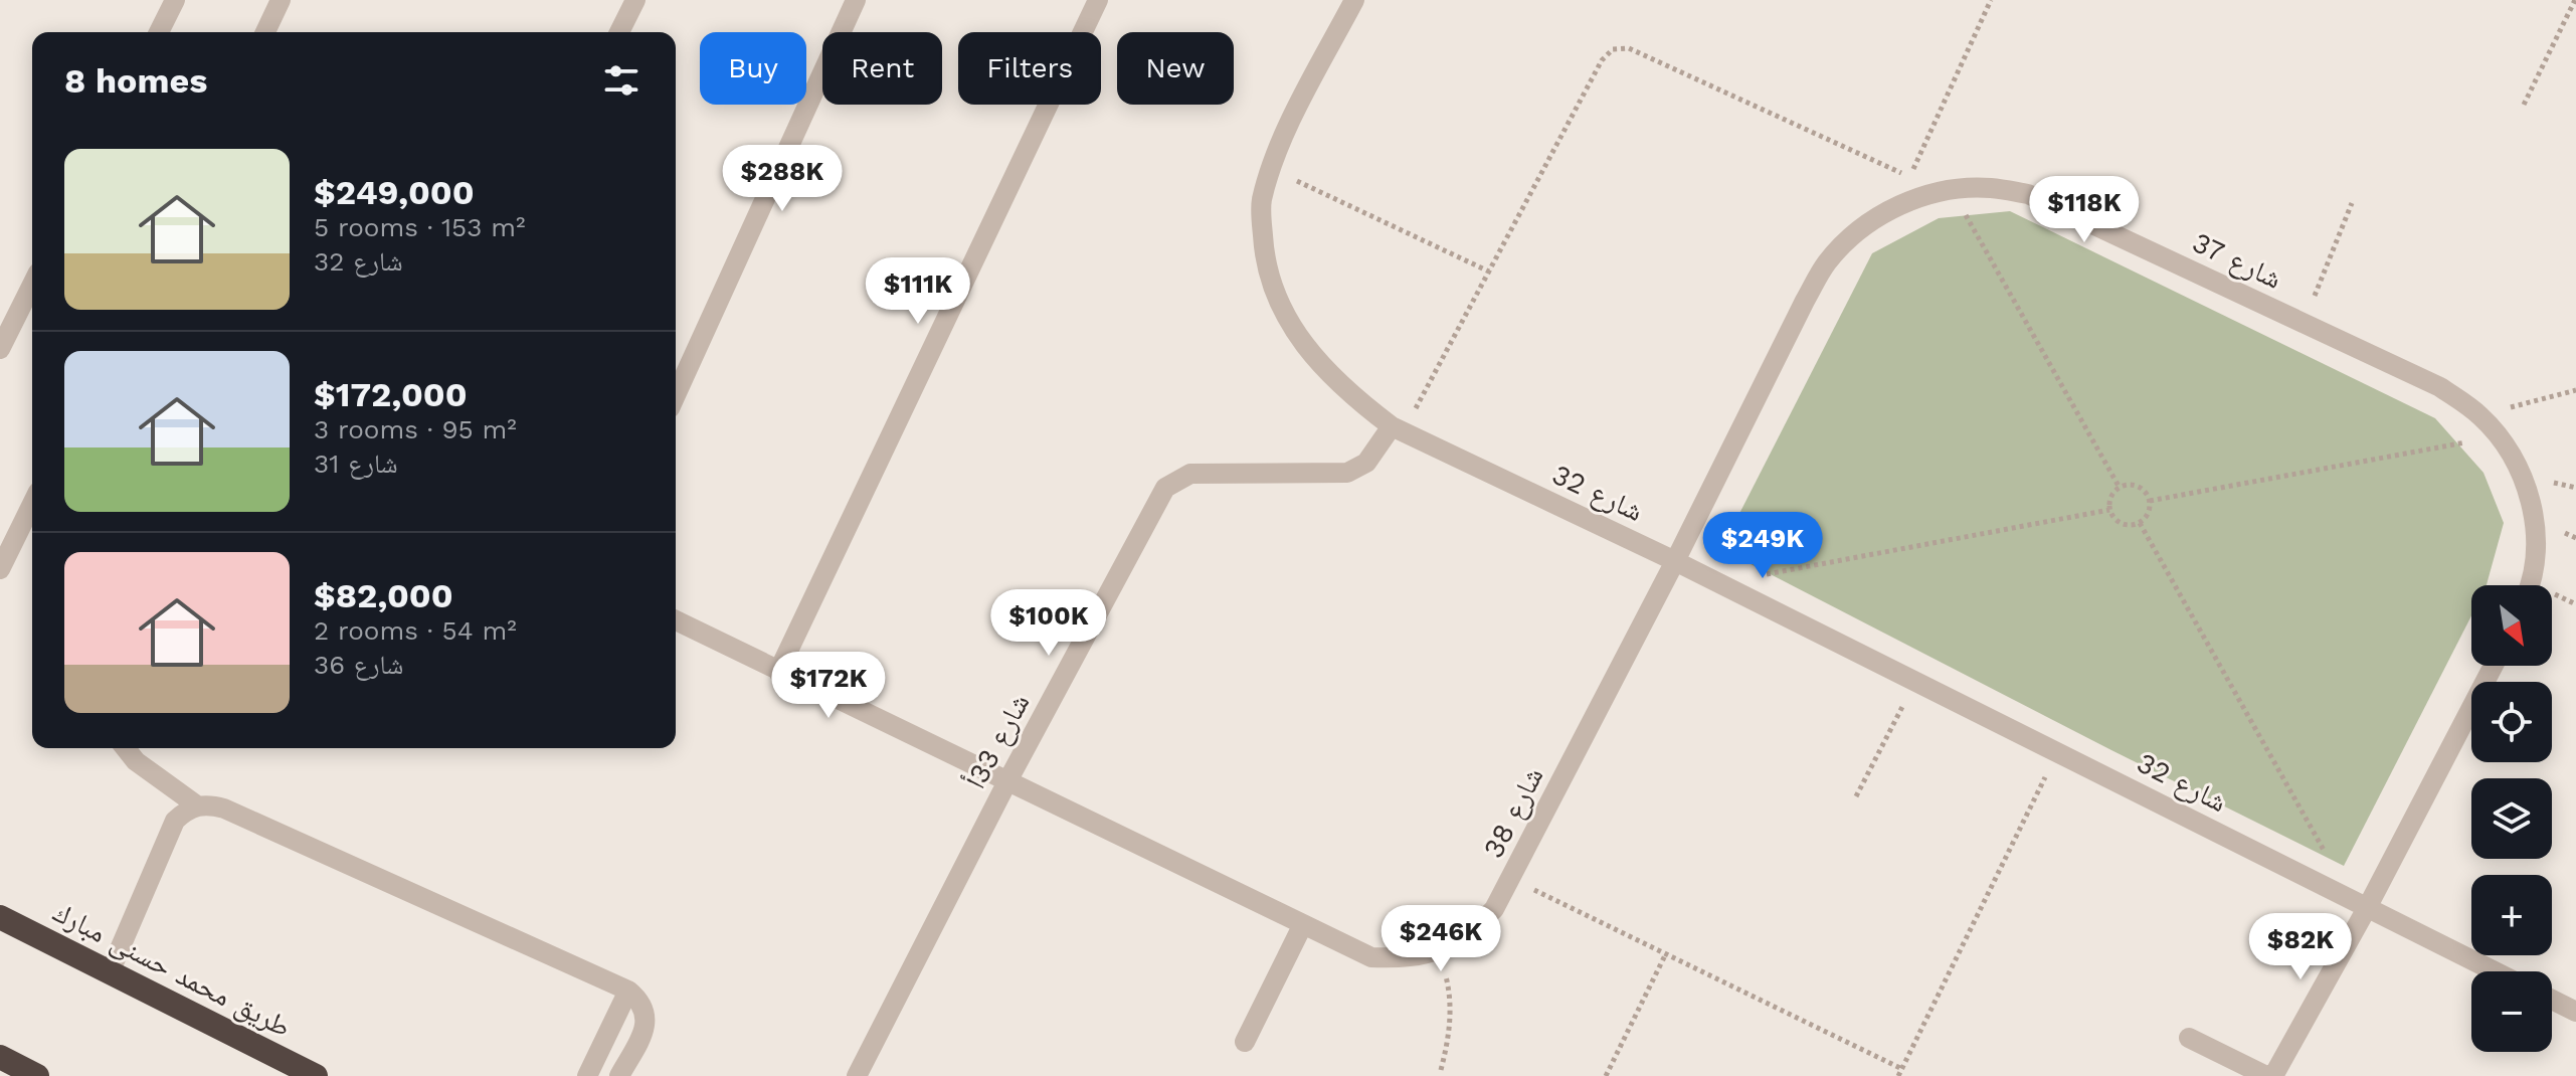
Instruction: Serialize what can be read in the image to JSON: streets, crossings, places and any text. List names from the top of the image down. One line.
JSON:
{"streets":{"highway":["طريق محمد حسنى مبارك"],"street":["شارع 37","شارع 32","شارع 33أ","شارع 38"]},"crossings":[["شارع 37","شارع 32"],["شارع 37","شارع 38"],["شارع 32","شارع 33أ"],["شارع 32","شارع 38"],["شارع 33أ","شارع 38"]],"north":"bottom right","page":{"chip":["Buy","Rent","Filters","New"],"heading":"8 homes","list":[{"name":"$249,000","note":"5 rooms · 153 m² · شارع 32"},{"name":"$172,000","note":"3 rooms · 95 m² · شارع 31"},{"name":"$82,000","note":"2 rooms · 54 m² · شارع 36"}],"price":["$288K","$118K","$111K","$249K","$100K","$172K","$246K","$82K"],"map_buttons":["+","−"]}}
